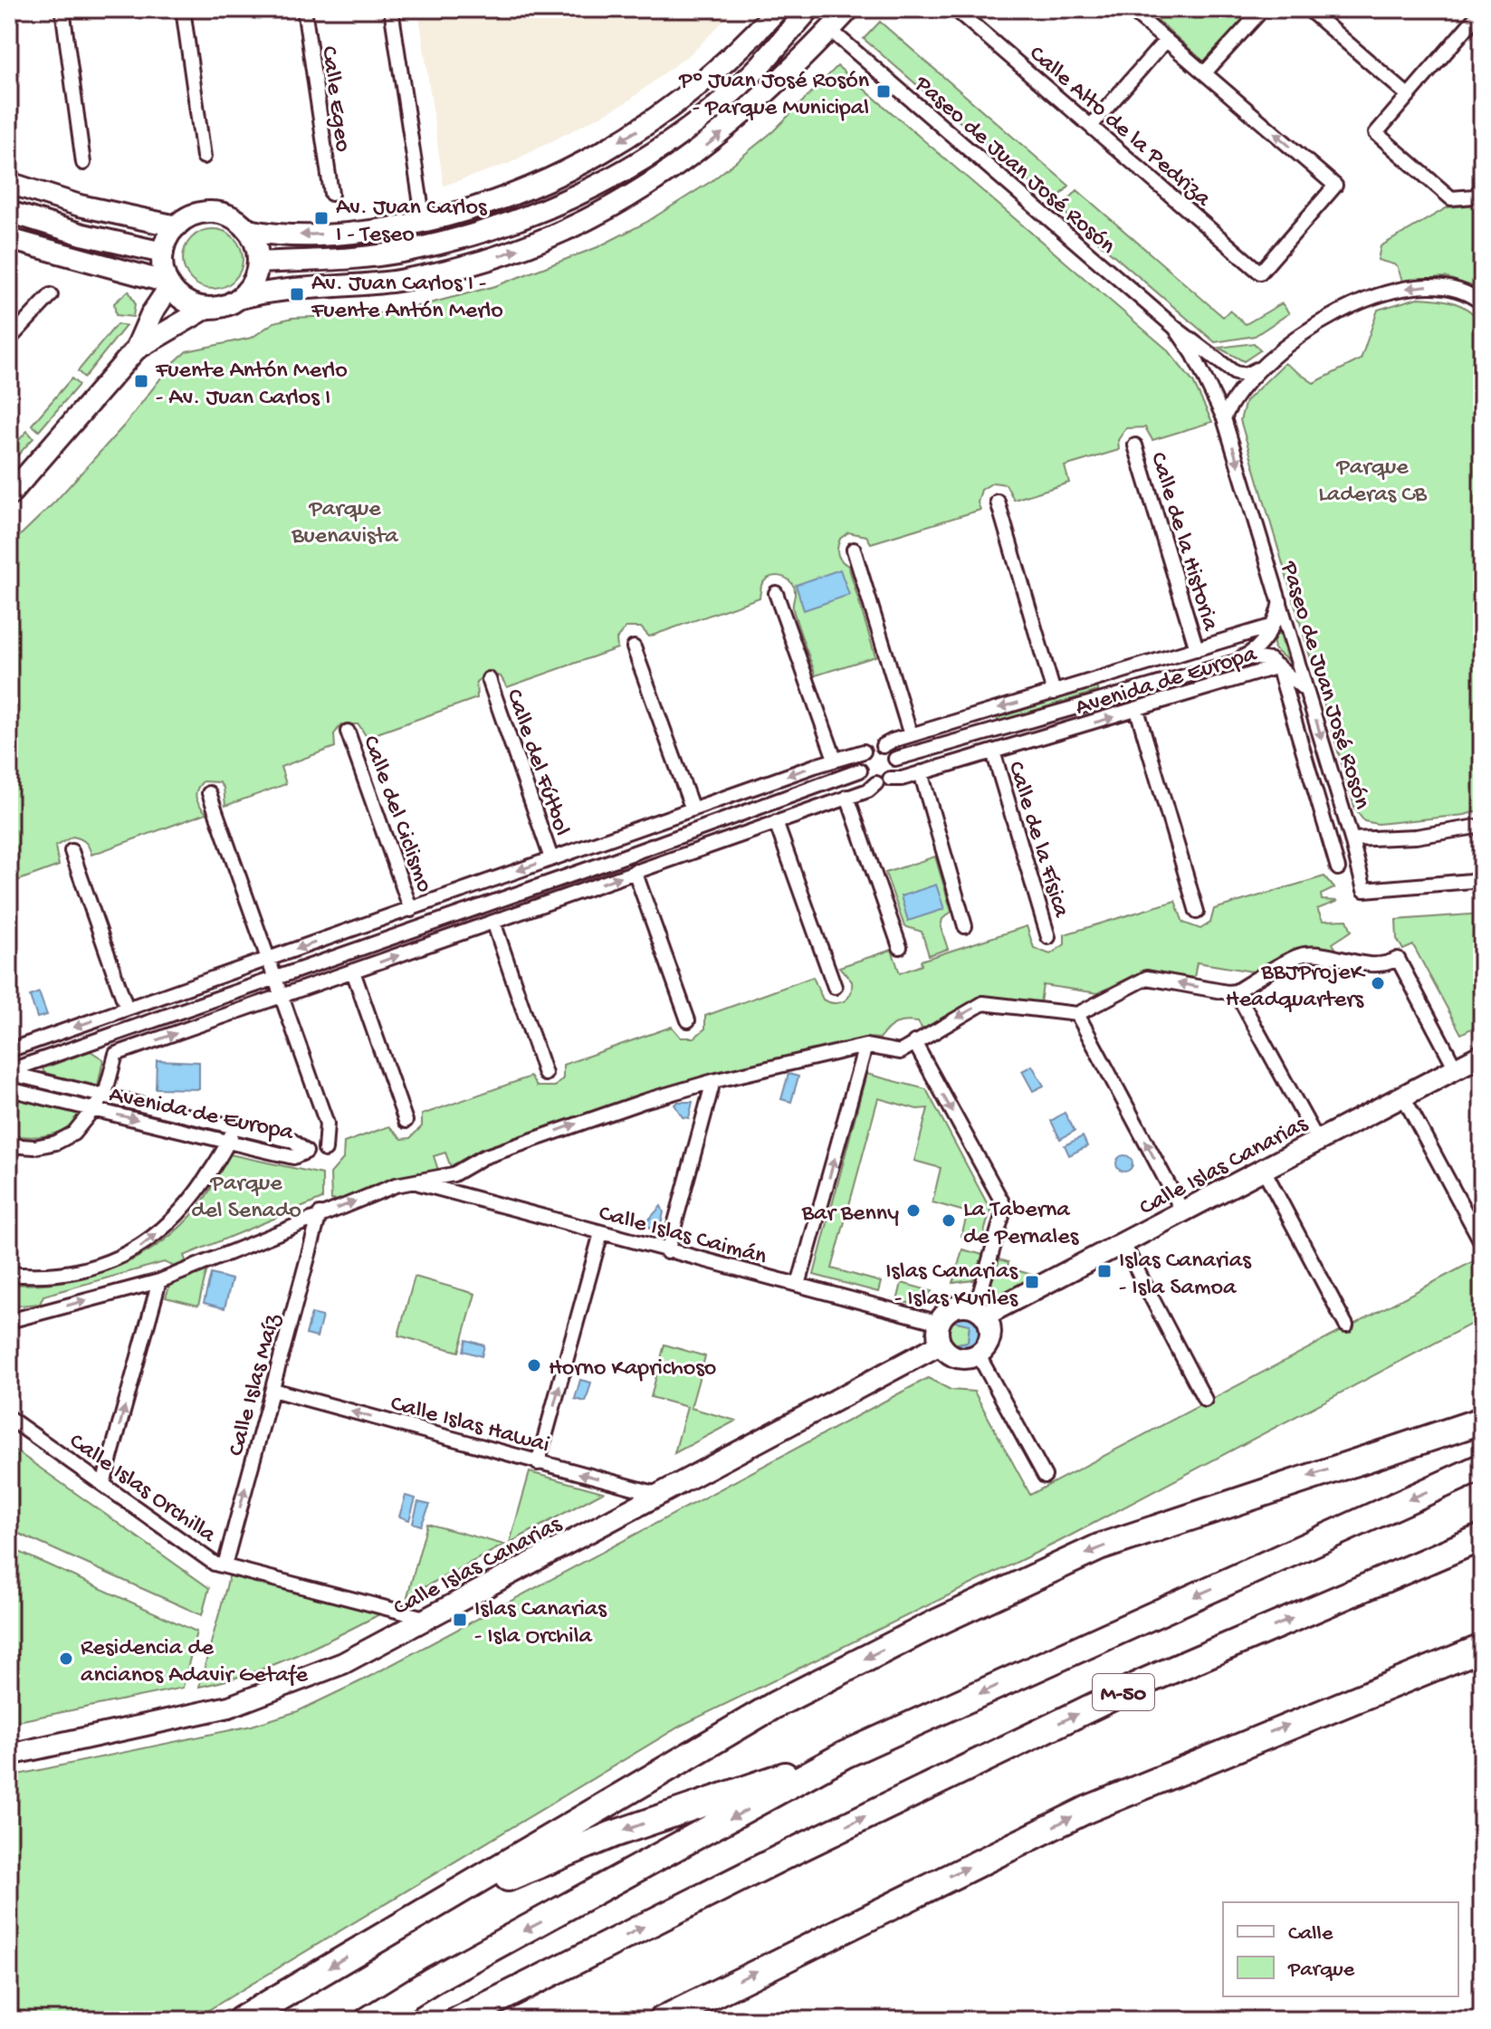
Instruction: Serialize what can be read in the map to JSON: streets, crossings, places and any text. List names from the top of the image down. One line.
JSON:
{"streets":{"highway":["M-50"],"main road":["Calle Islas Canarias"],"street":["Calle Egeo","Calle Alto de la Pedriza","Paseo de Juan José Rosón","Calle de la Historia","Avenida de Europa","Calle del Fútbol","Calle del Ciclismo","Calle de la Física","Calle Islas Caimán","Calle Islas Maíz","Calle Islas Hawai","Calle Islas Orchilla"]},"crossings":[["Paseo de Juan José Rosón","Avenida de Europa"],["Calle de la Historia","Avenida de Europa"],["Avenida de Europa","Calle de la Física"],["Calle Islas Canarias","Calle Islas Caimán"],["Calle Islas Canarias","Calle Islas Hawai"],["Calle Islas Canarias","Calle Islas Orchilla"],["Calle Islas Maíz","Calle Islas Hawai"],["Calle Islas Maíz","Calle Islas Orchilla"]],"one_way":["Calle Islas Maíz","Calle Islas Hawai"],"parks":["Parque Laderas CB","Parque Buenavista","Parque del Senado"],"places":{"transit":["Pº Juan José Rosón - Parque Municipal","Av. Juan Carlos I - Teseo","Av. Juan Carlos I - Fuente Antón Merlo","Fuente Antón Merlo - Av. Juan Carlos I","Islas Canarias - Isla Samoa","Islas Canarias - Islas Kuriles","Islas Canarias - Isla Orchila"],"other":["BBJProjeK Headquarters","Bar Benny","La Taberna de Pernales","Horno Kaprichoso","Residencia de ancianos Adavir Getafe"]},"legend":["Calle","Parque"]}
